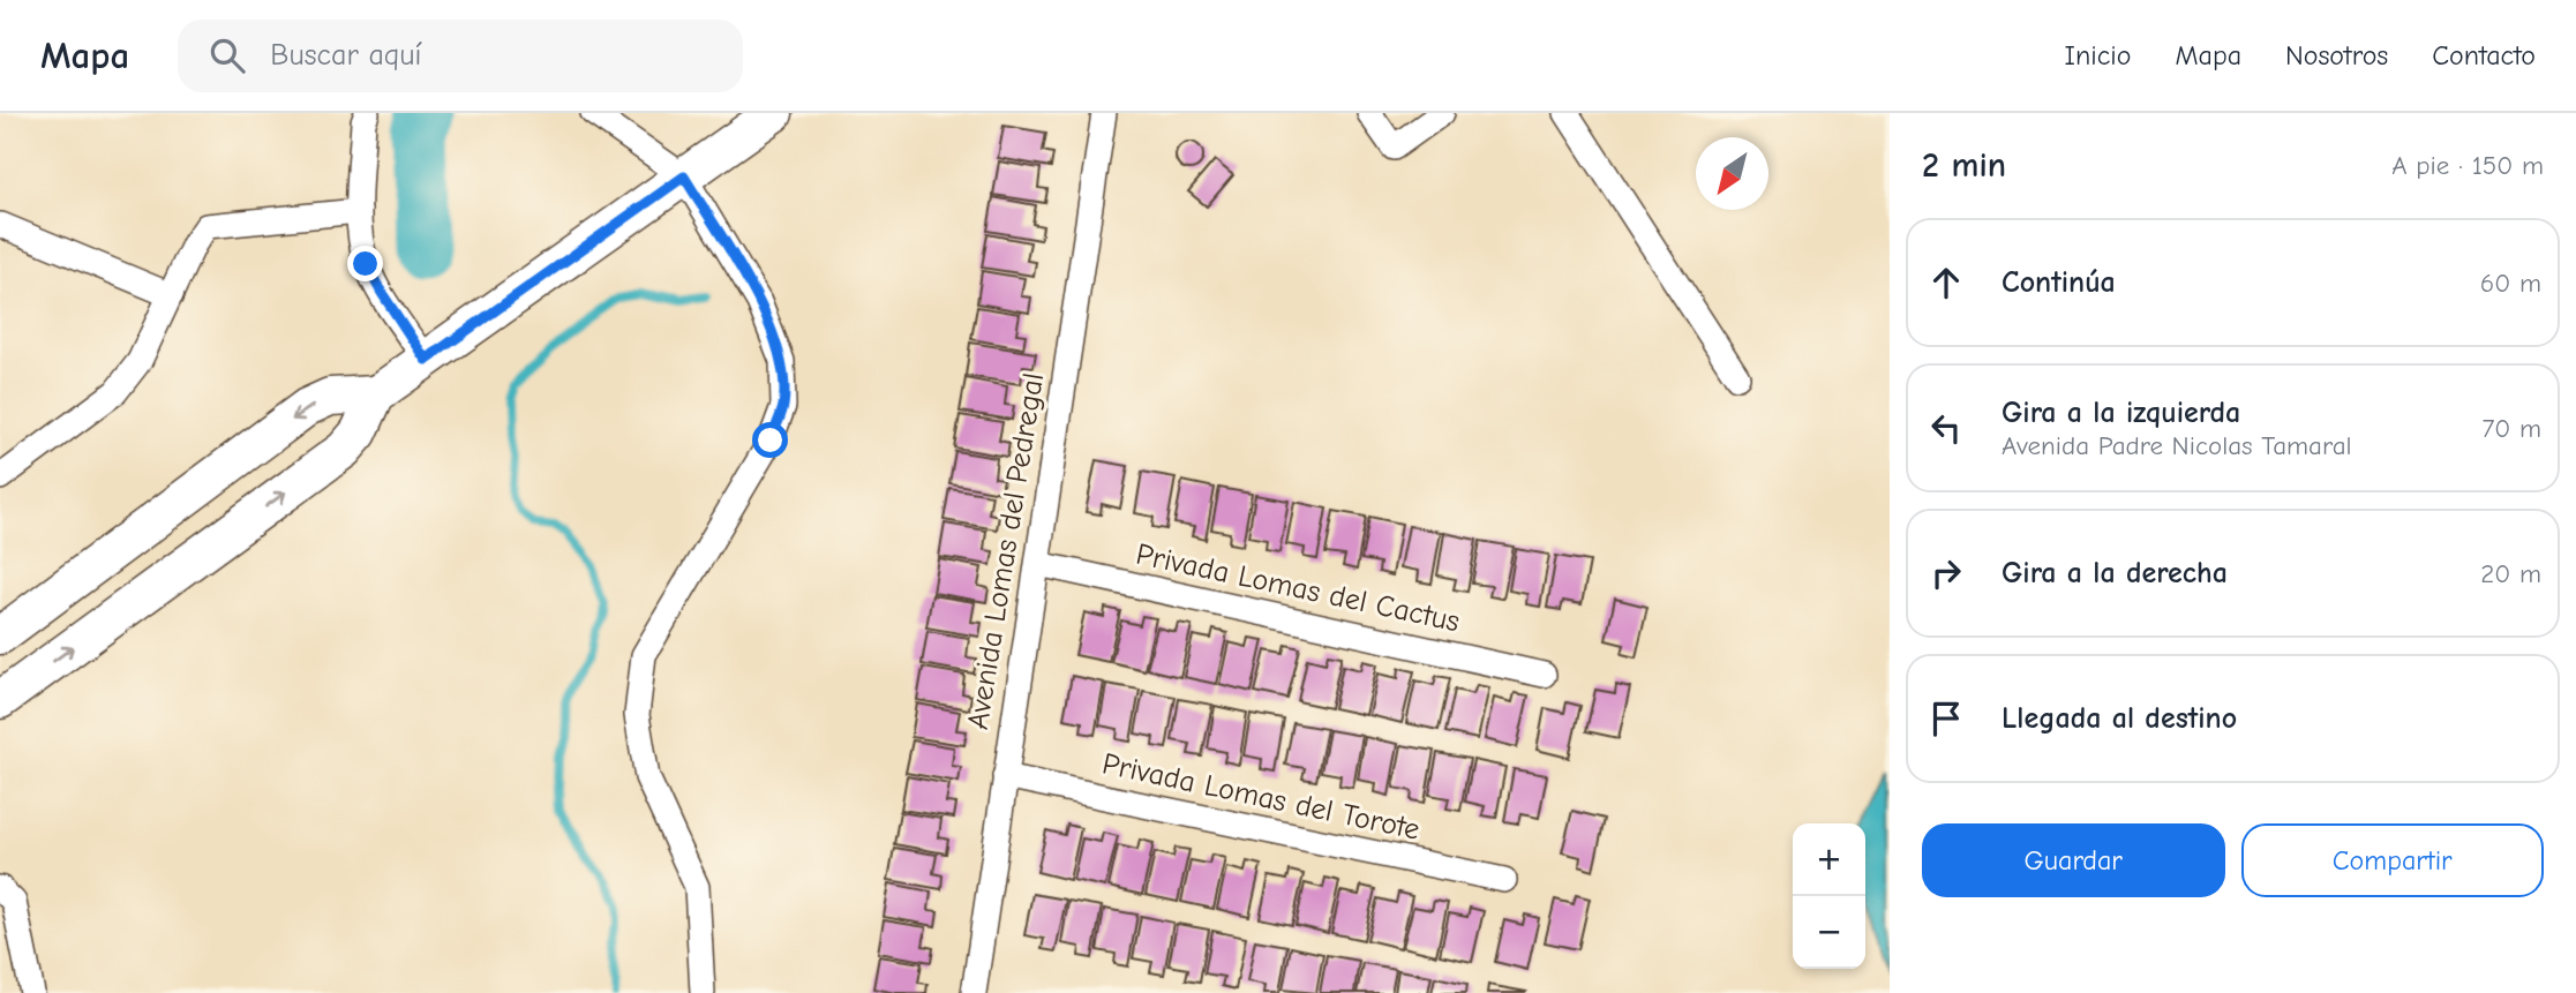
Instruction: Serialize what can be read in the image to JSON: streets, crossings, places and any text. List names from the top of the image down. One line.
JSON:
{"streets":{"street":["Avenida Lomas del Pedregal","Privada Lomas del Cactus","Privada Lomas del Torote"]},"crossings":[["Avenida Lomas del Pedregal","Privada Lomas del Cactus"],["Avenida Lomas del Pedregal","Privada Lomas del Torote"]],"north":"bottom left","page":{"header":"Mapa","search":"Buscar aquí","nav":["Inicio","Mapa","Nosotros","Contacto"],"heading":["2 min","A pie · 150 m"],"list":[["Continúa","60 m"],["Gira a la izquierda","Avenida Padre Nicolas Tamaral","70 m"],["Gira a la derecha","20 m"],"Llegada al destino"],"buttons":["Guardar","Compartir"],"map_buttons":["+","−"]}}
